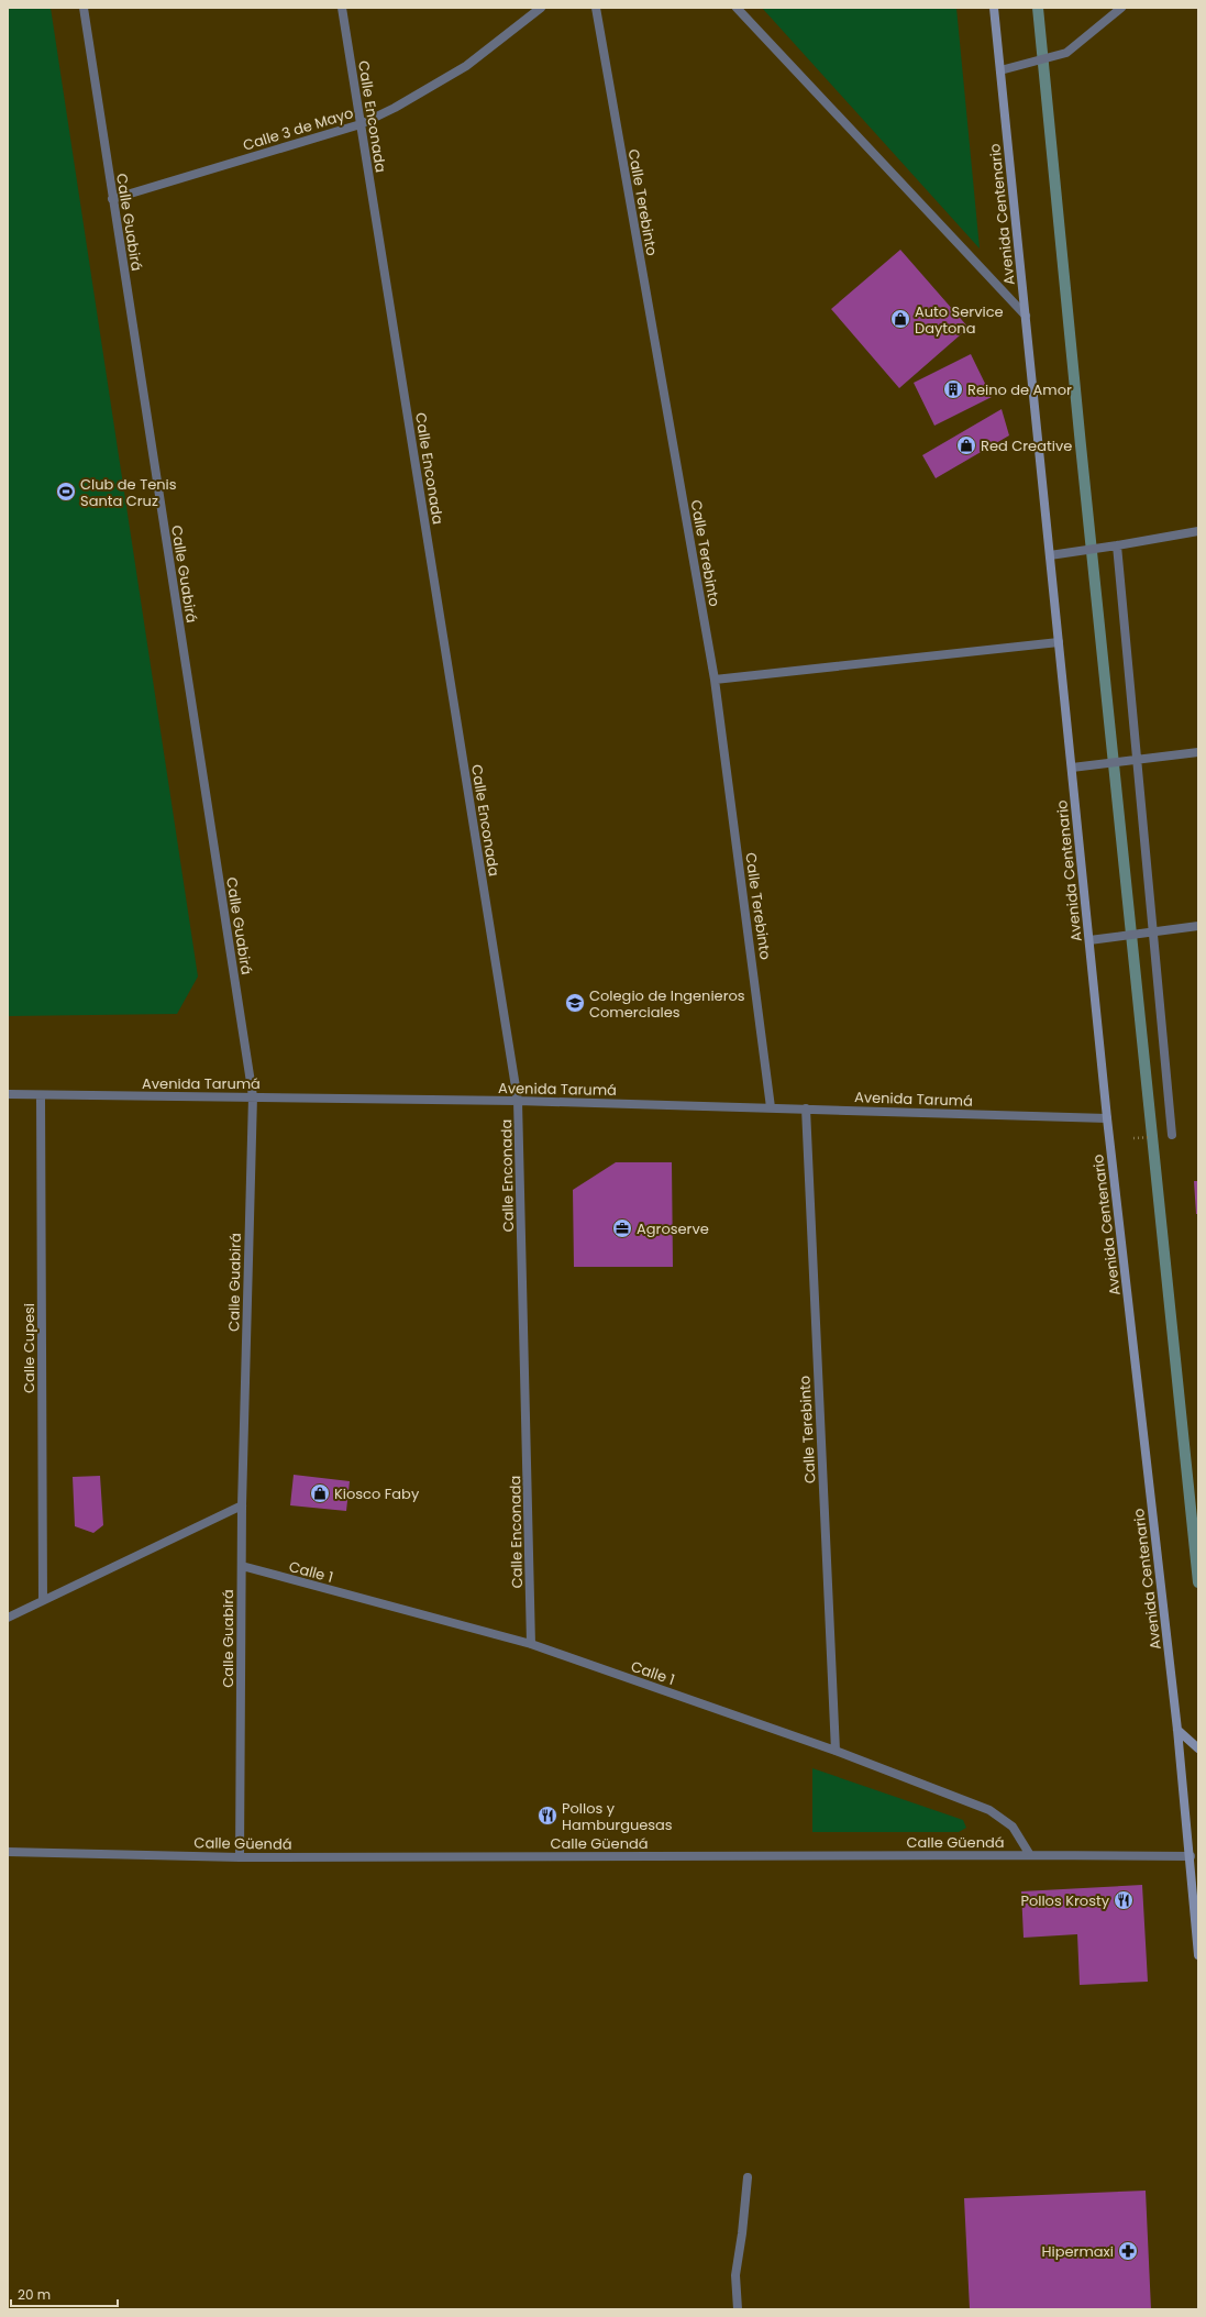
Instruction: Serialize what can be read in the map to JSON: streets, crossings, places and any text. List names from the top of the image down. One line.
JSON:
{"streets":{"street":["Calle Enconada","Calle 3 de Mayo","Calle Terebinto","Avenida Centenario","Calle Guabirá","Avenida Tarumá","Calle Cupesi","Calle 1","Calle Güendá"]},"crossings":[["Calle Enconada","Calle 3 de Mayo"],["Calle Enconada","Avenida Tarumá"],["Calle Enconada","Calle 1"],["Calle 3 de Mayo","Calle Guabirá"],["Calle Terebinto","Avenida Tarumá"],["Calle Terebinto","Calle 1"],["Avenida Centenario","Avenida Tarumá"],["Avenida Centenario","Calle Güendá"],["Calle Guabirá","Avenida Tarumá"],["Calle Guabirá","Calle 1"],["Calle Guabirá","Calle Güendá"],["Avenida Tarumá","Calle Cupesi"],["Calle 1","Calle Güendá"]],"places":{"shop":["Auto Service Daytona","Red Creative","Kiosco Faby"],"building":["Reino de Amor"],"sports":["Club de Tenis Santa Cruz"],"school or university":["Colegio de Ingenieros Comerciales"],"office":["Agroserve"],"restaurant":["Pollos y Hamburguesas","Pollos Krosty"],"pharmacy":["Hipermaxi"]},"scale_bar":"20 m"}
